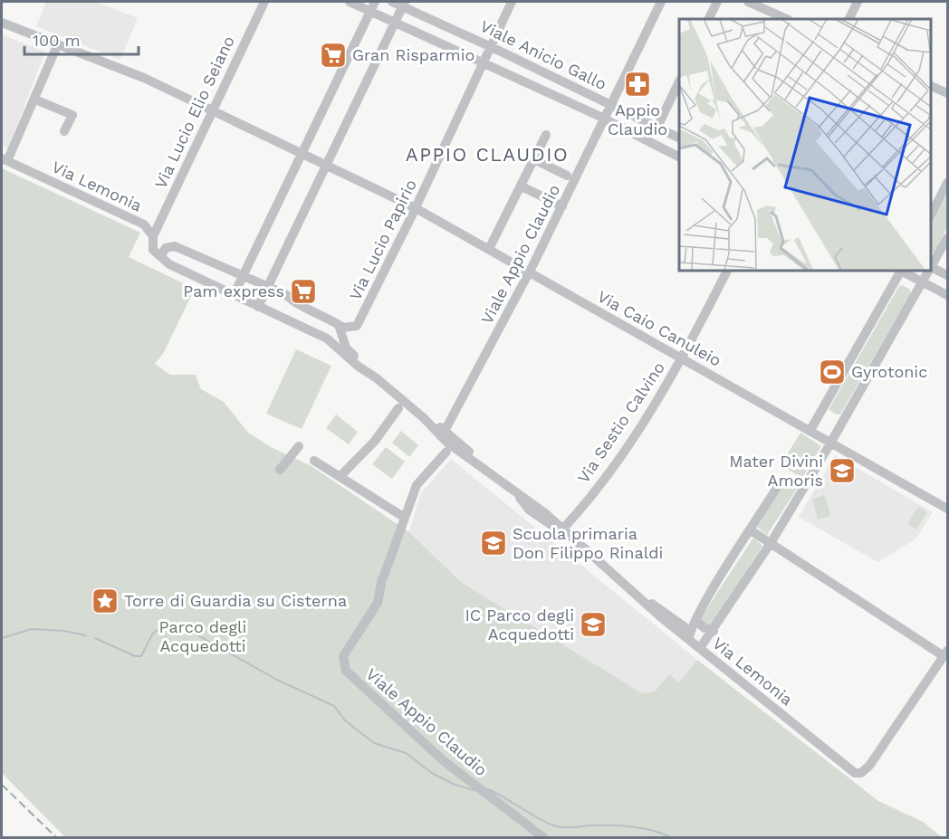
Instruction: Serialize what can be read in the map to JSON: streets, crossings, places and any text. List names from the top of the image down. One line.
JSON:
{"streets":{"street":["Viale Anicio Gallo","Via Lucio Elio Seiano","Via Lemonia","Via Lucio Papirio","Viale Appio Claudio","Via Caio Canuleio","Via Sestio Calvino"]},"crossings":[["Viale Anicio Gallo","Via Lucio Papirio"],["Viale Anicio Gallo","Viale Appio Claudio"],["Via Lucio Elio Seiano","Via Lemonia"],["Via Lucio Elio Seiano","Via Caio Canuleio"],["Via Lemonia","Via Lucio Papirio"],["Via Lemonia","Viale Appio Claudio"],["Via Lemonia","Via Sestio Calvino"],["Via Lucio Papirio","Via Caio Canuleio"],["Viale Appio Claudio","Via Caio Canuleio"],["Via Caio Canuleio","Via Sestio Calvino"]],"districts":["APPIO CLAUDIO"],"parks":["Parco degli Acquedotti"],"places":{"supermarket":["Gran Risparmio","Pam express"],"pharmacy":["Appio Claudio"],"sports":["Gyrotonic"],"school or university":["Mater Divini Amoris","Scuola primaria Don Filippo Rinaldi","IC Parco degli Acquedotti"],"place":["Torre di Guardia su Cisterna"]},"scale_bar":"100 m"}
